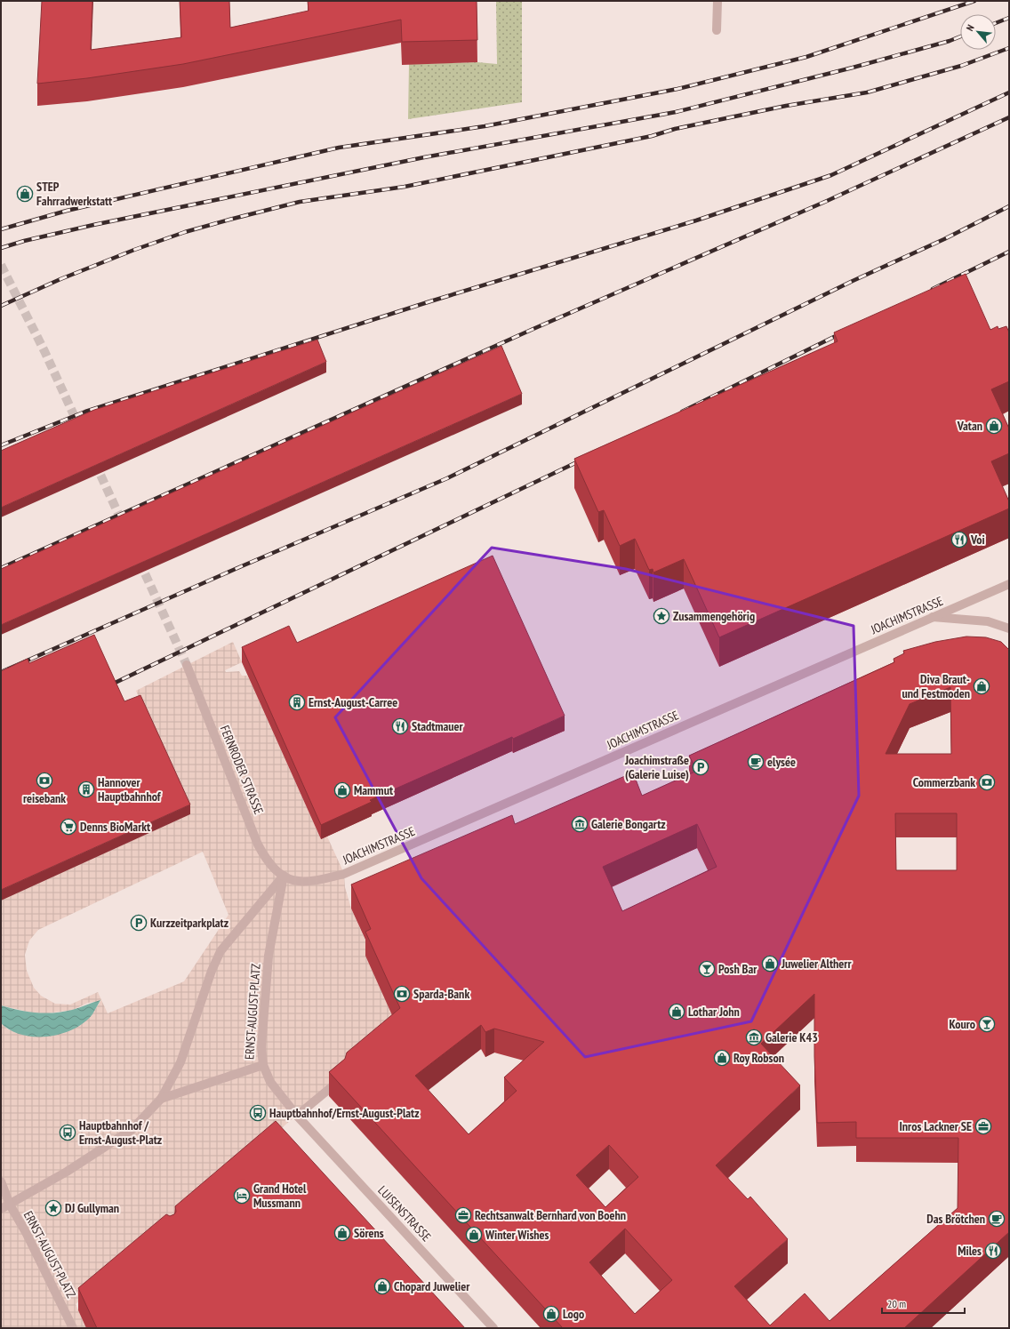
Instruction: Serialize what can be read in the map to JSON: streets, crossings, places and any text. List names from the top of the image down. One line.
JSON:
{"streets":{"street":["JOACHIMSTRASSE","FERNRODER STRASSE","ERNST-AUGUST-PLATZ","LUISENSTRASSE"]},"crossings":[["JOACHIMSTRASSE","FERNRODER STRASSE"],["JOACHIMSTRASSE","ERNST-AUGUST-PLATZ"],["FERNRODER STRASSE","ERNST-AUGUST-PLATZ"],["ERNST-AUGUST-PLATZ","LUISENSTRASSE"]],"places":{"shop":["STEP Fahrradwerkstatt","Vatan","Diva Braut- und Festmoden","Mammut","Juwelier Altherr","Lothar John","Roy Robson","Sörens","Winter Wishes","Chopard Juwelier","Logo"],"restaurant":["Voi","Stadtmauer","Miles"],"place":["Zusammengehörig","DJ Gullyman"],"building":["Ernst-August-Carree","Hannover Hauptbahnhof"],"cafe":["elysée","Das Brötchen"],"parking":["Joachimstraße (Galerie Luise)","Kurzzeitparkplatz"],"bank":["reisebank","Commerzbank","Sparda-Bank"],"museum":["Galerie Bongartz","Galerie K43"],"supermarket":["Denns BioMarkt"],"bar":["Posh Bar","Kouro"],"bus stop":["Hauptbahnhof/Ernst-August-Platz","Hauptbahnhof / Ernst-August-Platz"],"office":["Inros Lackner SE","Rechtsanwalt Bernhard von Boehn"],"hotel":["Grand Hotel Mussmann"]},"scale_bar":"20 m","north":"top left"}
